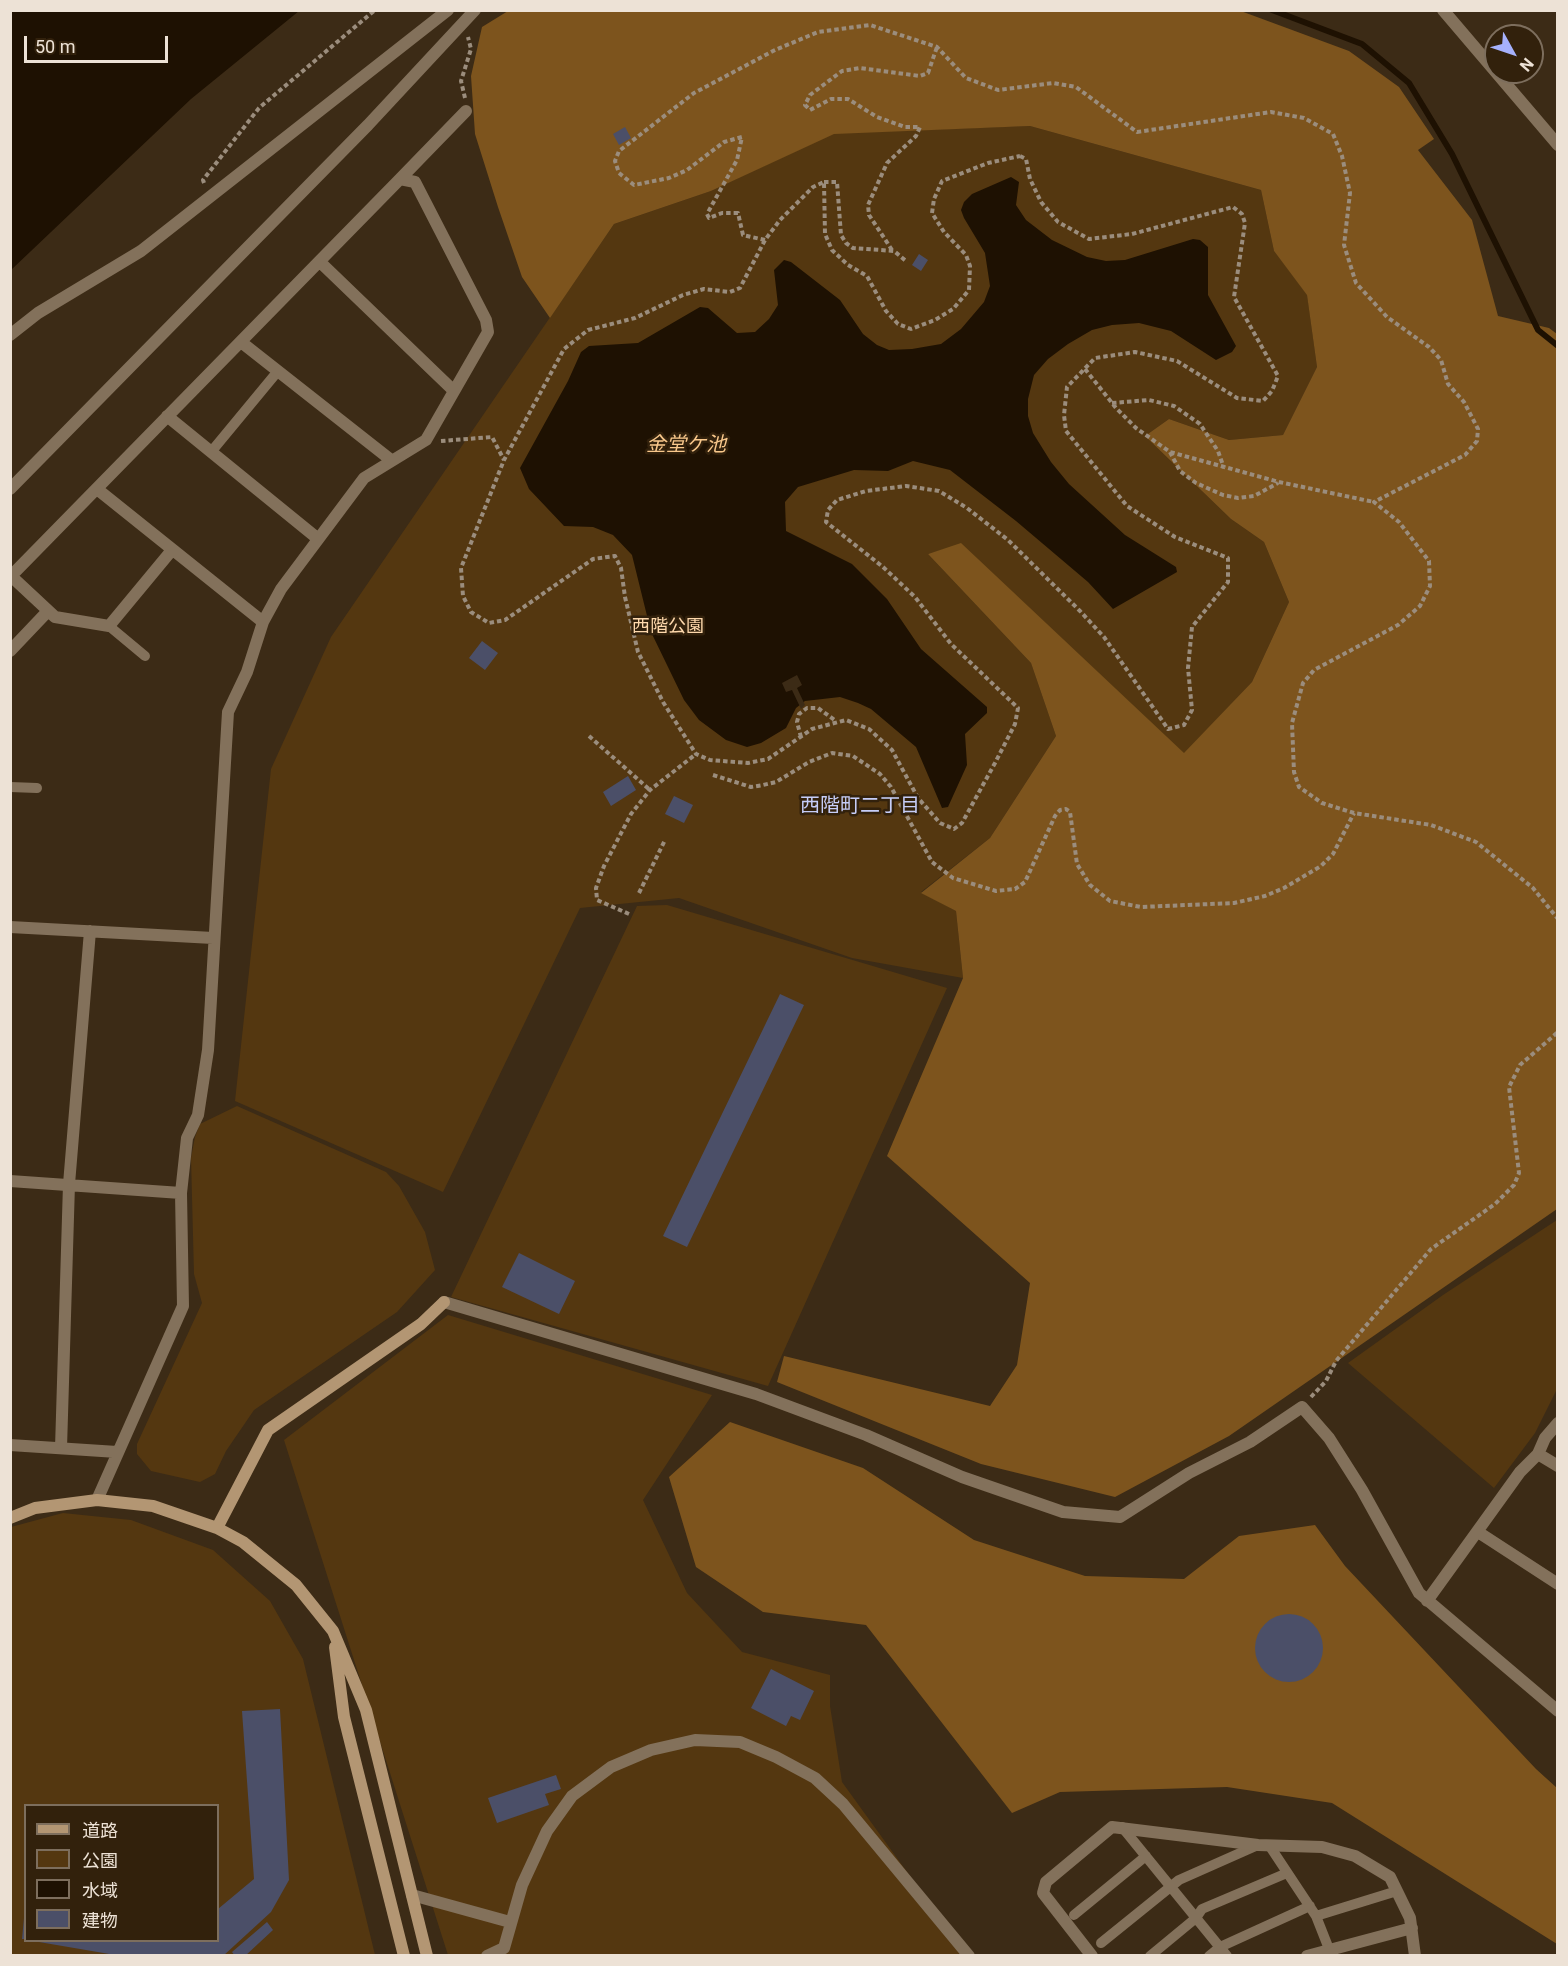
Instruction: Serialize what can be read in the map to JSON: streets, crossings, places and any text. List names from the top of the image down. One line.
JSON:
{"districts":["西階町二丁目"],"water":["金堂ケ池"],"parks":["西階公園"],"legend":["道路","公園","水域","建物"],"scale_bar":"50 m","north":"bottom right"}
